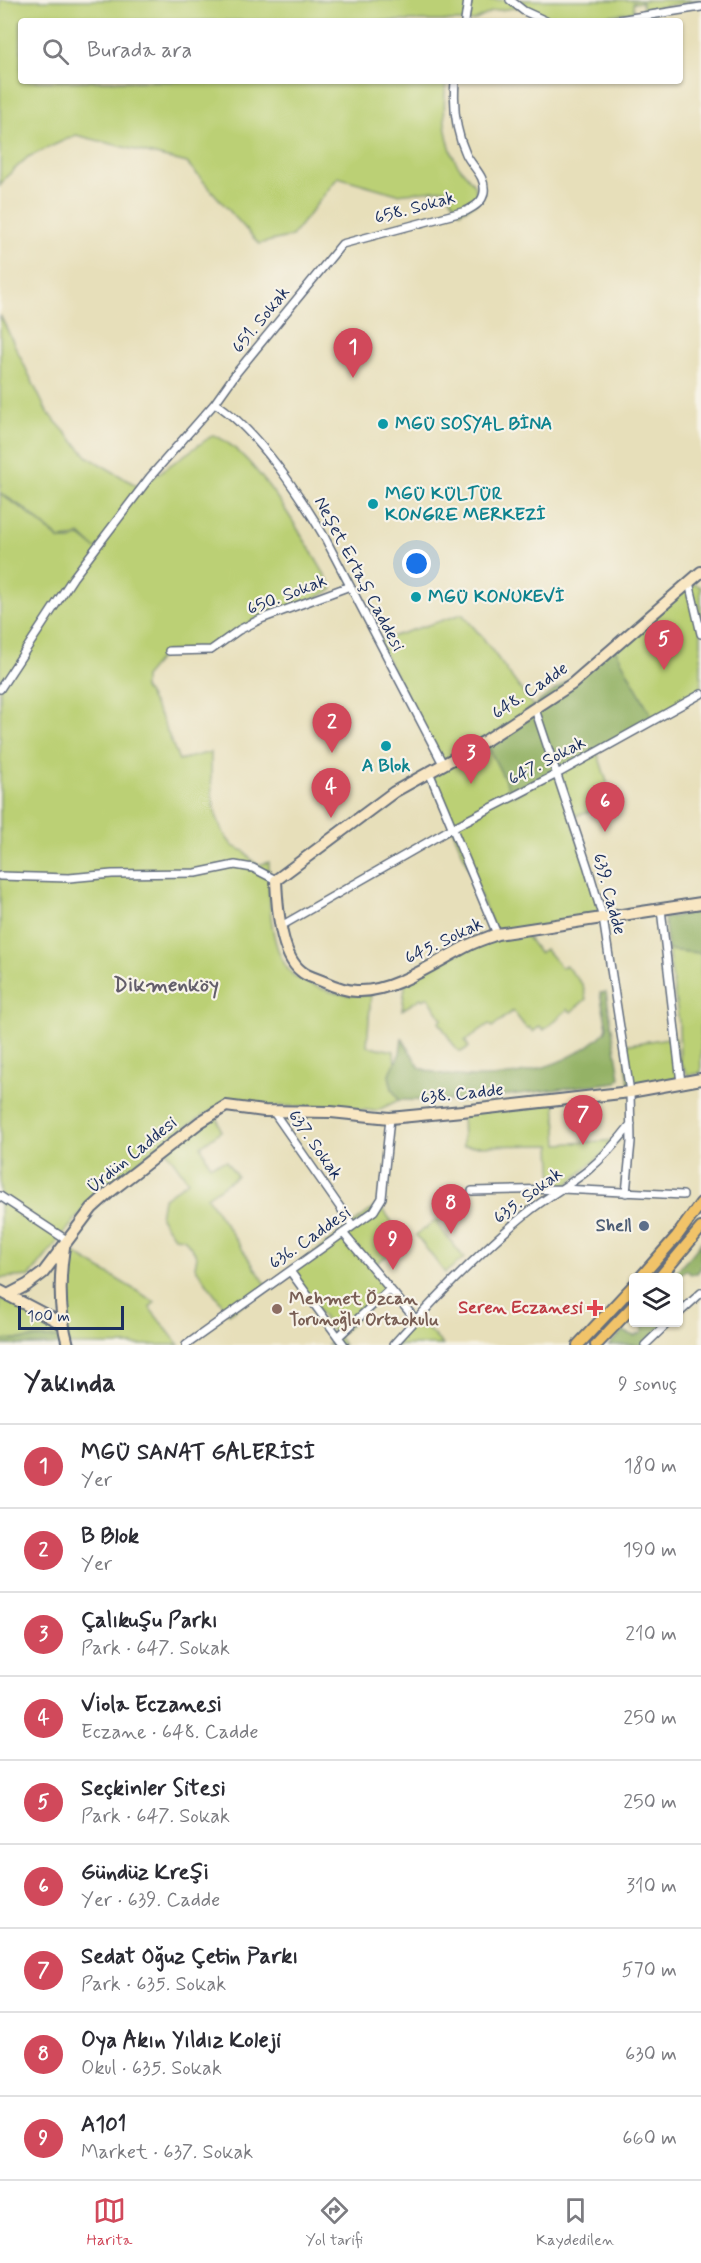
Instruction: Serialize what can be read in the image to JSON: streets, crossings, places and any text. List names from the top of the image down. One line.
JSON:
{"streets":{"street":["658. Sokak","651. Sokak","Neşet Ertaş Caddesi","650. Sokak","648. Cadde","647. Sokak","639. Cadde","645. Sokak","638. Cadde","637. Sokak","Ürdün Caddesi","635. Sokak","636. Caddesi"]},"crossings":[["658. Sokak","651. Sokak"],["651. Sokak","Neşet Ertaş Caddesi"],["Neşet Ertaş Caddesi","650. Sokak"],["Neşet Ertaş Caddesi","648. Cadde"],["648. Cadde","639. Cadde"],["648. Cadde","645. Sokak"],["647. Sokak","639. Cadde"],["647. Sokak","645. Sokak"],["639. Cadde","645. Sokak"],["639. Cadde","638. Cadde"],["639. Cadde","635. Sokak"],["638. Cadde","637. Sokak"],["638. Cadde","Ürdün Caddesi"],["638. Cadde","636. Caddesi"],["637. Sokak","636. Caddesi"]],"districts":["Dikmenköy"],"places":{"other":["MGÜ SOSYAL BİNA","MGÜ KÜLTÜR KONGRE MERKEZİ","MGÜ KONUKEVİ","A Blok","Shell","Mehmet Özcan Torunoğlu Ortaokulu"],"health":["Seren Eczanesi"]},"scale_bar":"100 m","page":{"search":"Burada ara","pins":["1","5","2","3","4","6","7","8","9"],"scale":"100 m","heading":["Yakında","9 sonuç"],"list":[{"mark":"1","name":"MGÜ SANAT GALERİSİ","note":"Yer","value":"180 m"},{"mark":"2","name":"B Blok","note":"Yer","value":"190 m"},{"mark":"3","name":"Çalıkuşu Parkı","note":"Park · 647. Sokak","value":"210 m"},{"mark":"4","name":"Viola Eczanesi","note":"Eczane · 648. Cadde","value":"250 m"},{"mark":"5","name":"Seçkinler Sitesi","note":"Park · 647. Sokak","value":"250 m"},{"mark":"6","name":"Gündüz Kreşi","note":"Yer · 639. Cadde","value":"310 m"},{"mark":"7","name":"Sedat Oğuz Çetin Parkı","note":"Park · 635. Sokak","value":"570 m"},{"mark":"8","name":"Oya Akın Yıldız Koleji","note":"Okul · 635. Sokak","value":"630 m"},{"mark":"9","name":"A101","note":"Market · 637. Sokak","value":"660 m"}],"nav":["Harita","Yol tarifi","Kaydedilen"]}}
